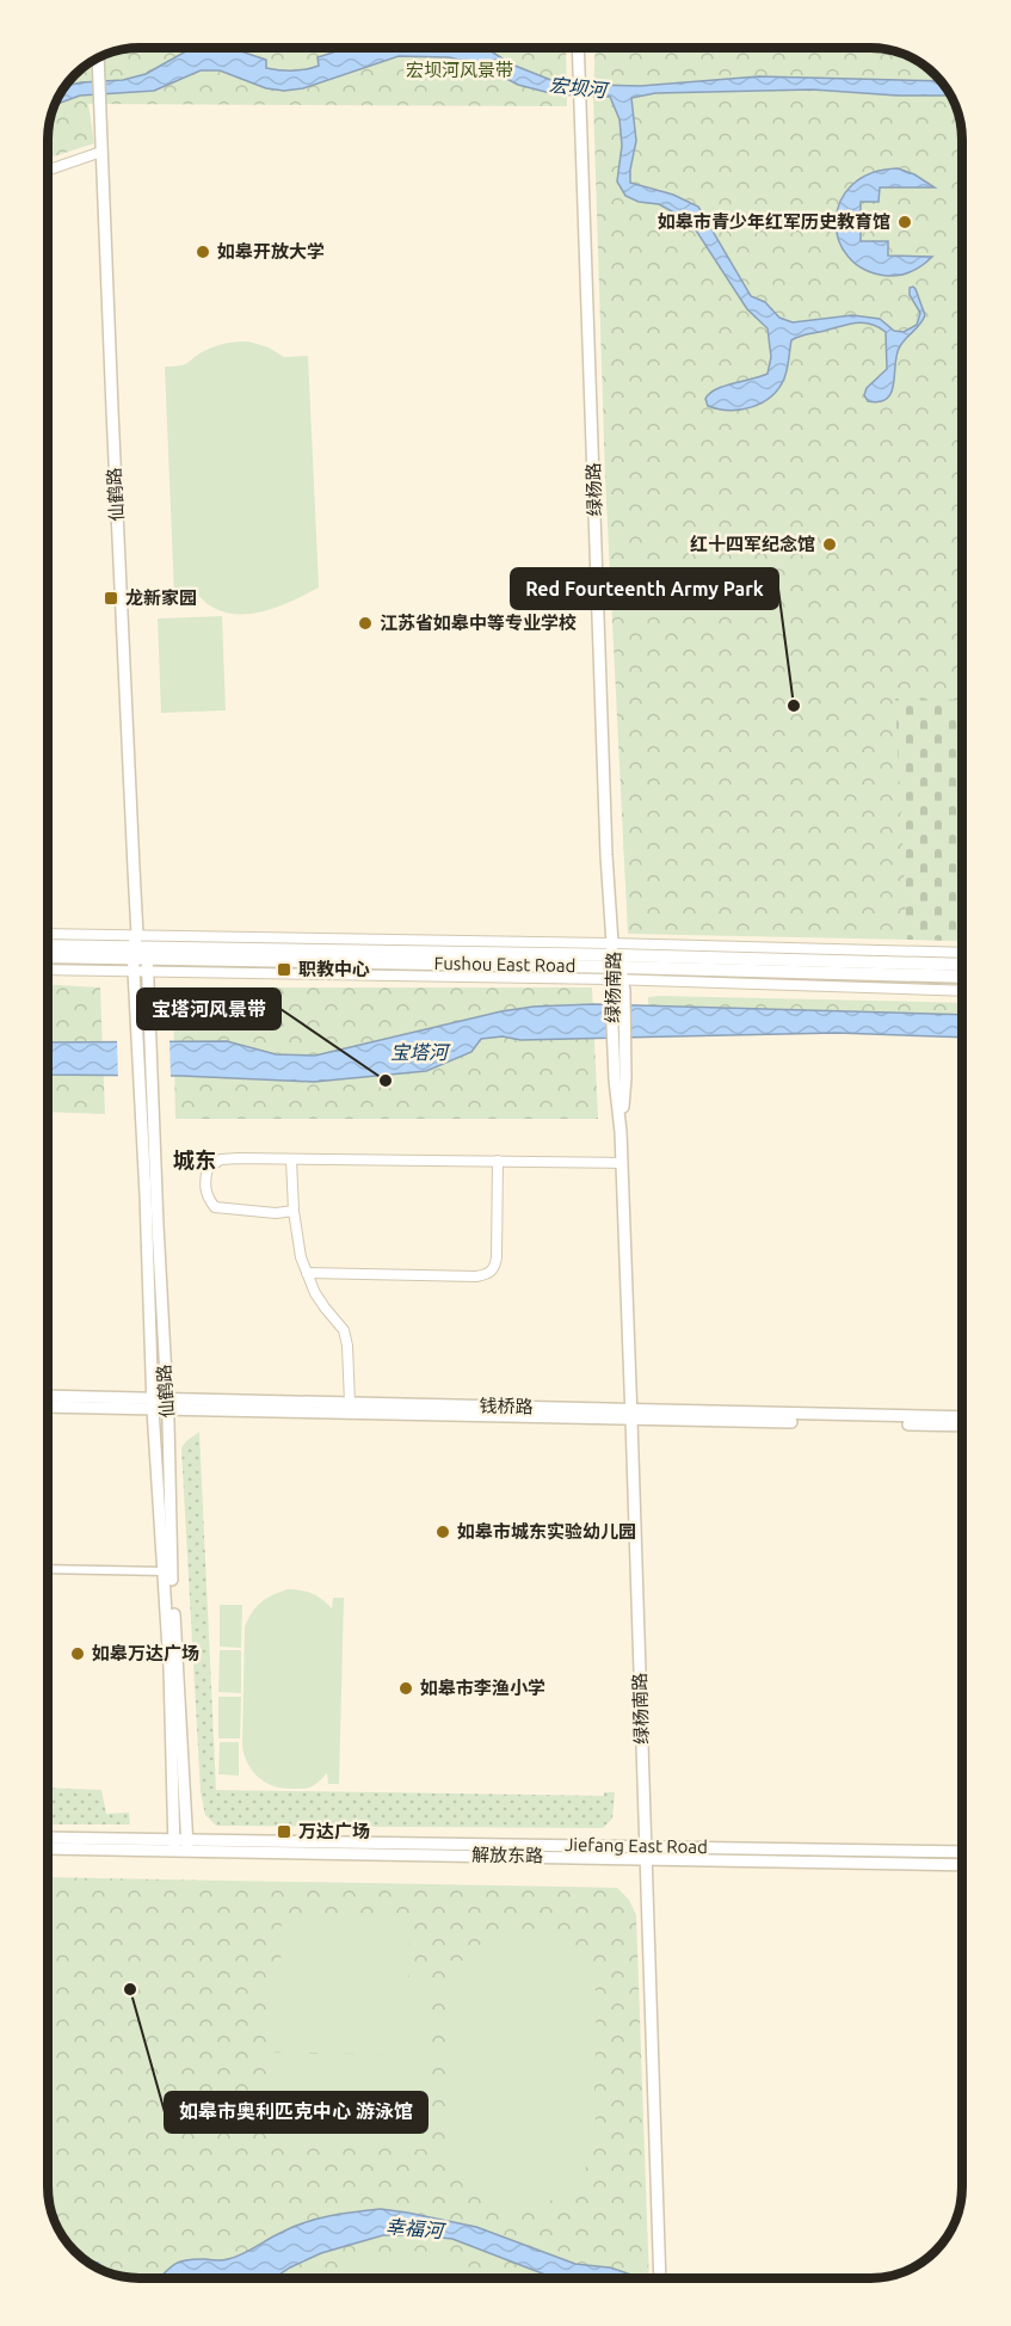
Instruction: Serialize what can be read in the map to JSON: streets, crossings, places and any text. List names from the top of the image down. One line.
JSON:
{"streets":{"main road":["Fushou East Road"],"street":["绿杨路","仙鹤路","绿杨南路","钱桥路","Jiefang East Road"]},"crossings":[["绿杨路","Fushou East Road"],["绿杨路","绿杨南路"],["仙鹤路","Fushou East Road"],["仙鹤路","钱桥路"],["仙鹤路","Jiefang East Road"],["Fushou East Road","绿杨南路"],["绿杨南路","钱桥路"],["绿杨南路","Jiefang East Road"]],"districts":["城东"],"water":["宏坝河","宝塔河","幸福河"],"parks":["宏坝河风景带"],"places":{"other":["如皋市青少年红军历史教育馆","如皋开放大学","红十四军纪念馆","江苏省如皋中等专业学校","Red Fourteenth Army Park","宝塔河风景带","如皋市城东实验幼儿园","如皋万达广场","如皋市李渔小学","如皋市奥利匹克中心 游泳馆"],"transit":["龙新家园","职教中心","万达广场"]}}
